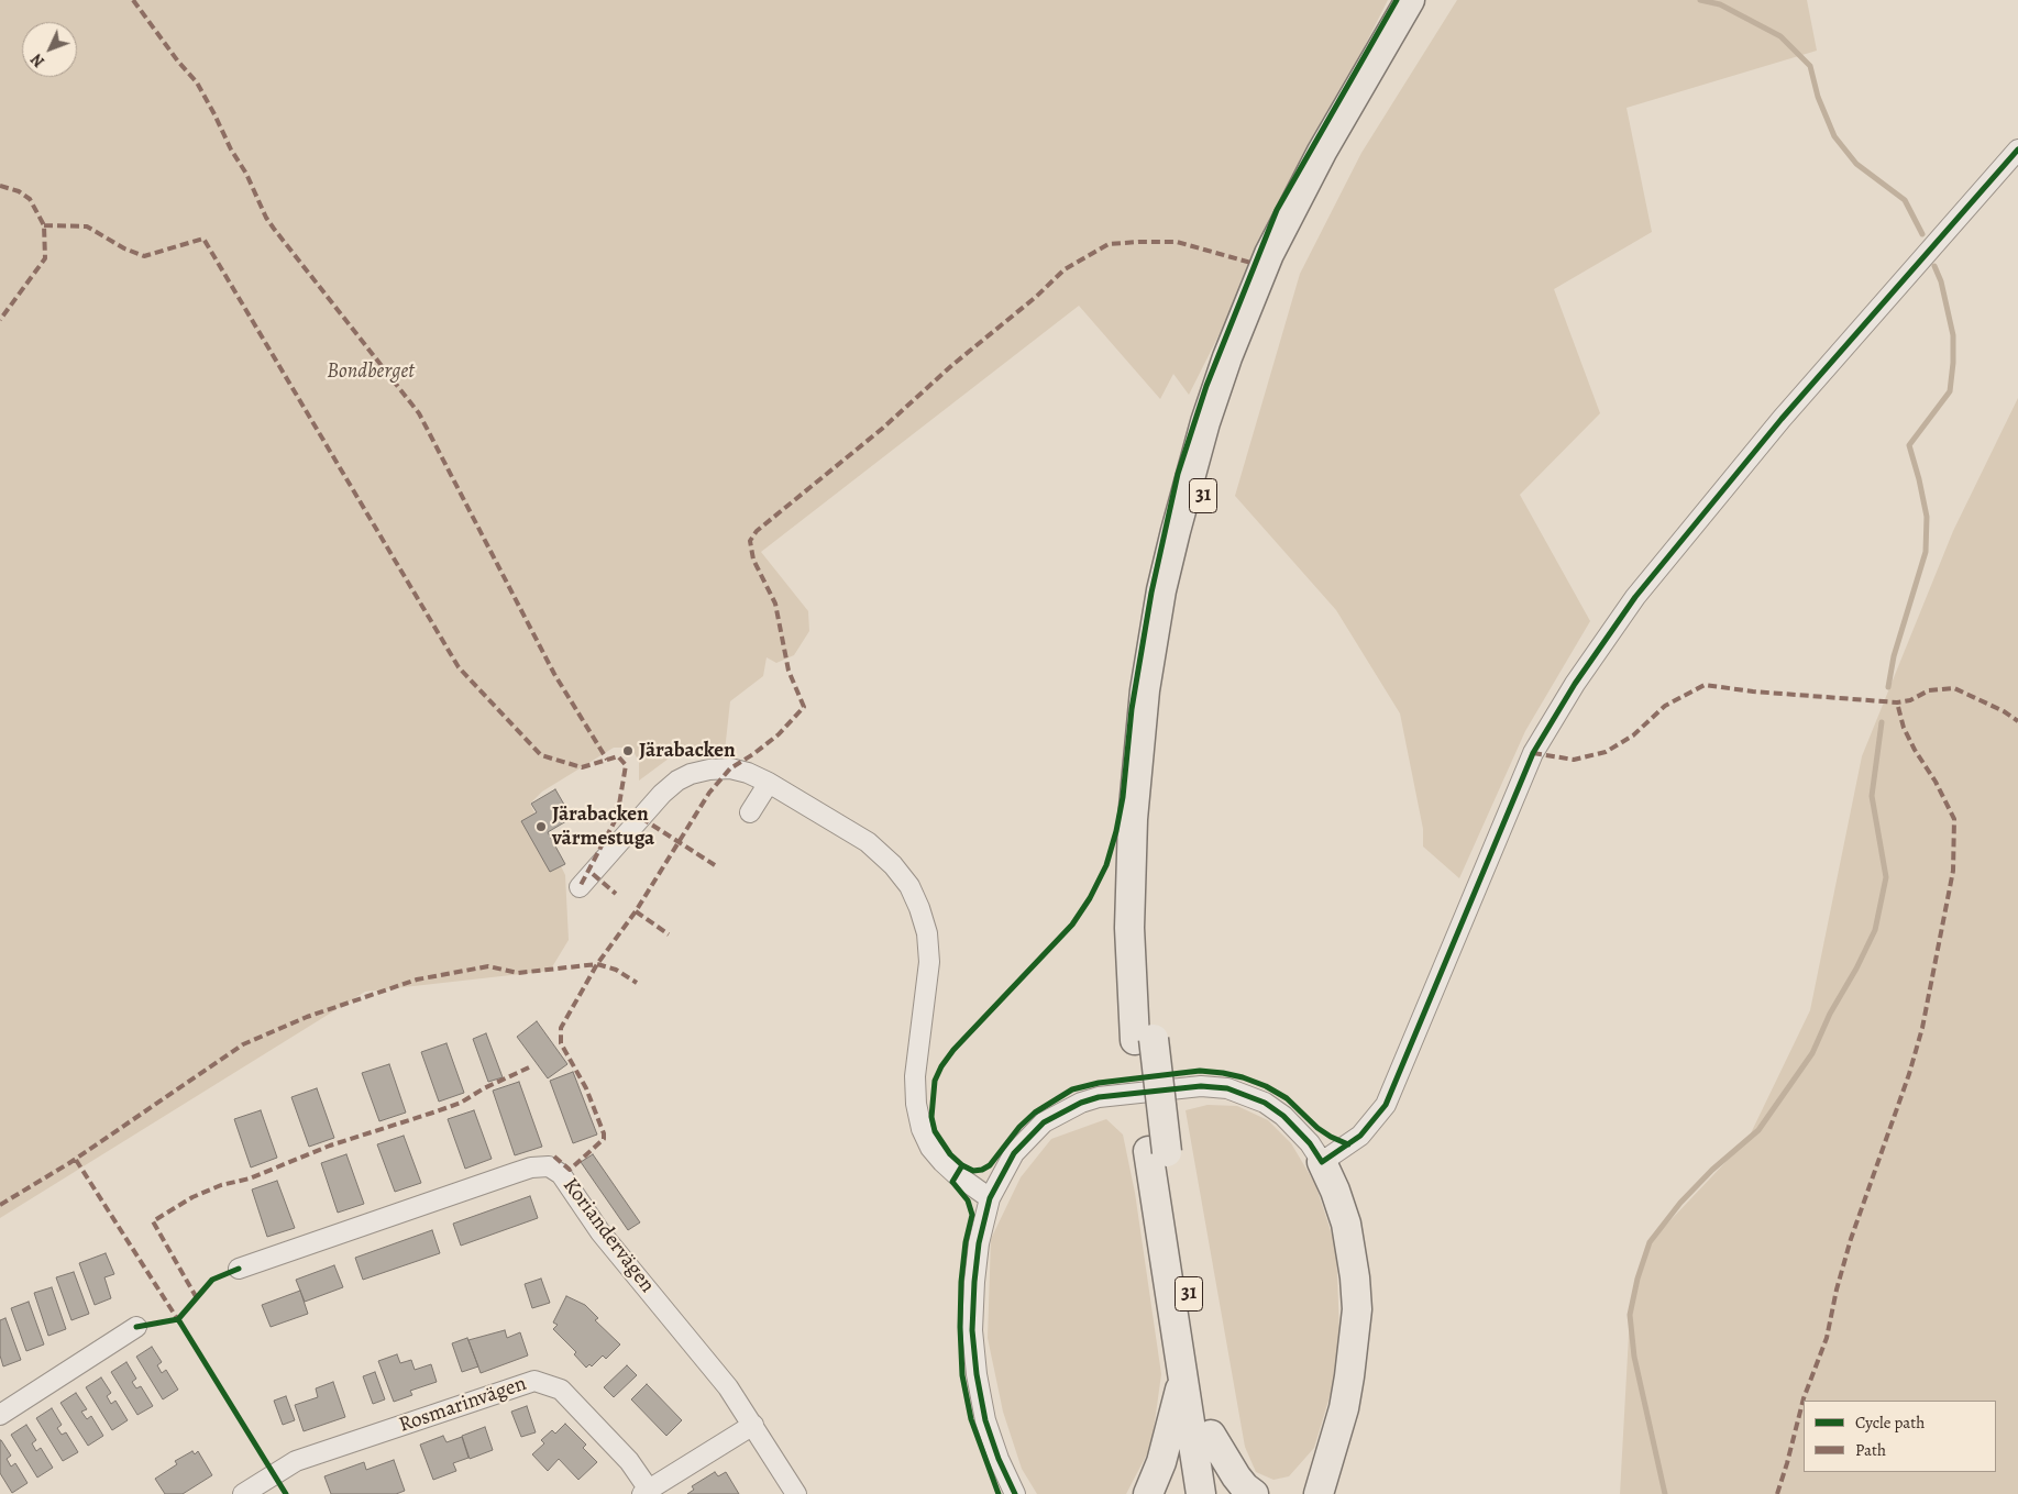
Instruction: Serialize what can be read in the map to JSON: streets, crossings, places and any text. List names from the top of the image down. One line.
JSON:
{"streets":{"highway":["31"],"street":["Koriandervägen","Rosmarinvägen"]},"crossings":[["Koriandervägen","Rosmarinvägen"]],"parks":["Bondberget"],"places":["Järabacken","Järabacken värmestuga"],"legend":["Cycle path","Path"],"north":"bottom left"}
